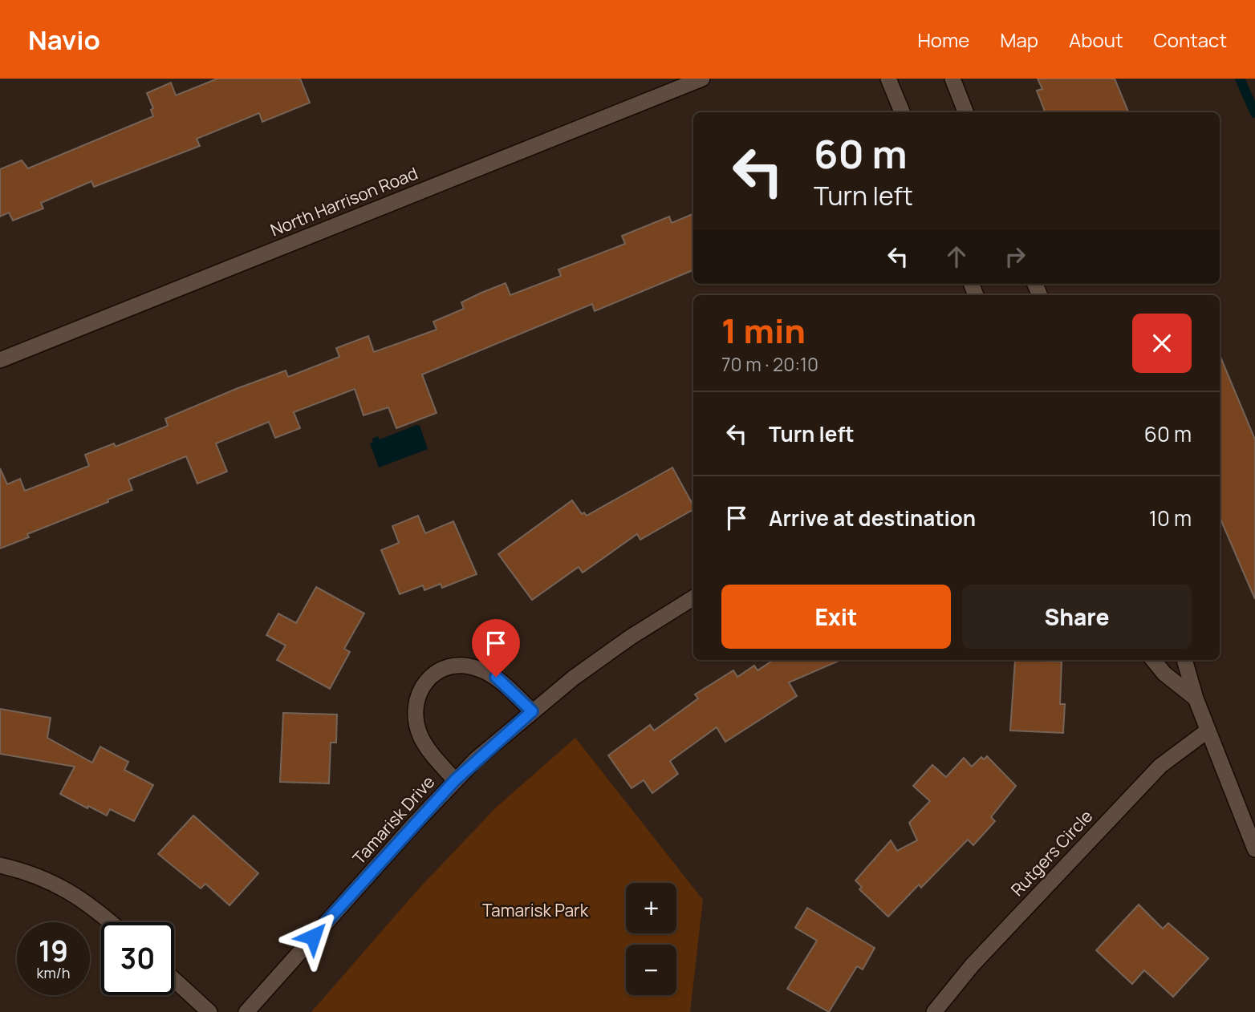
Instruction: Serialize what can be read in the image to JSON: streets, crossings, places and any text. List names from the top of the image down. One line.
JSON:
{"streets":{"street":["North Harrison Road","Tamarisk Drive","Rutgers Circle"]},"parks":["Tamarisk Park"],"page":{"header":"Navio","nav":["Home","Map","About","Contact"],"turn":["60 m","Turn left"],"heading":["1 min","70 m · 20:10"],"list":[{"name":"Turn left","value":"60 m"},{"name":"Arrive at destination","value":"10 m"}],"buttons":["Exit","Share"],"map_buttons":["+","−"],"speed":"19 km/h","limit":"30"}}
